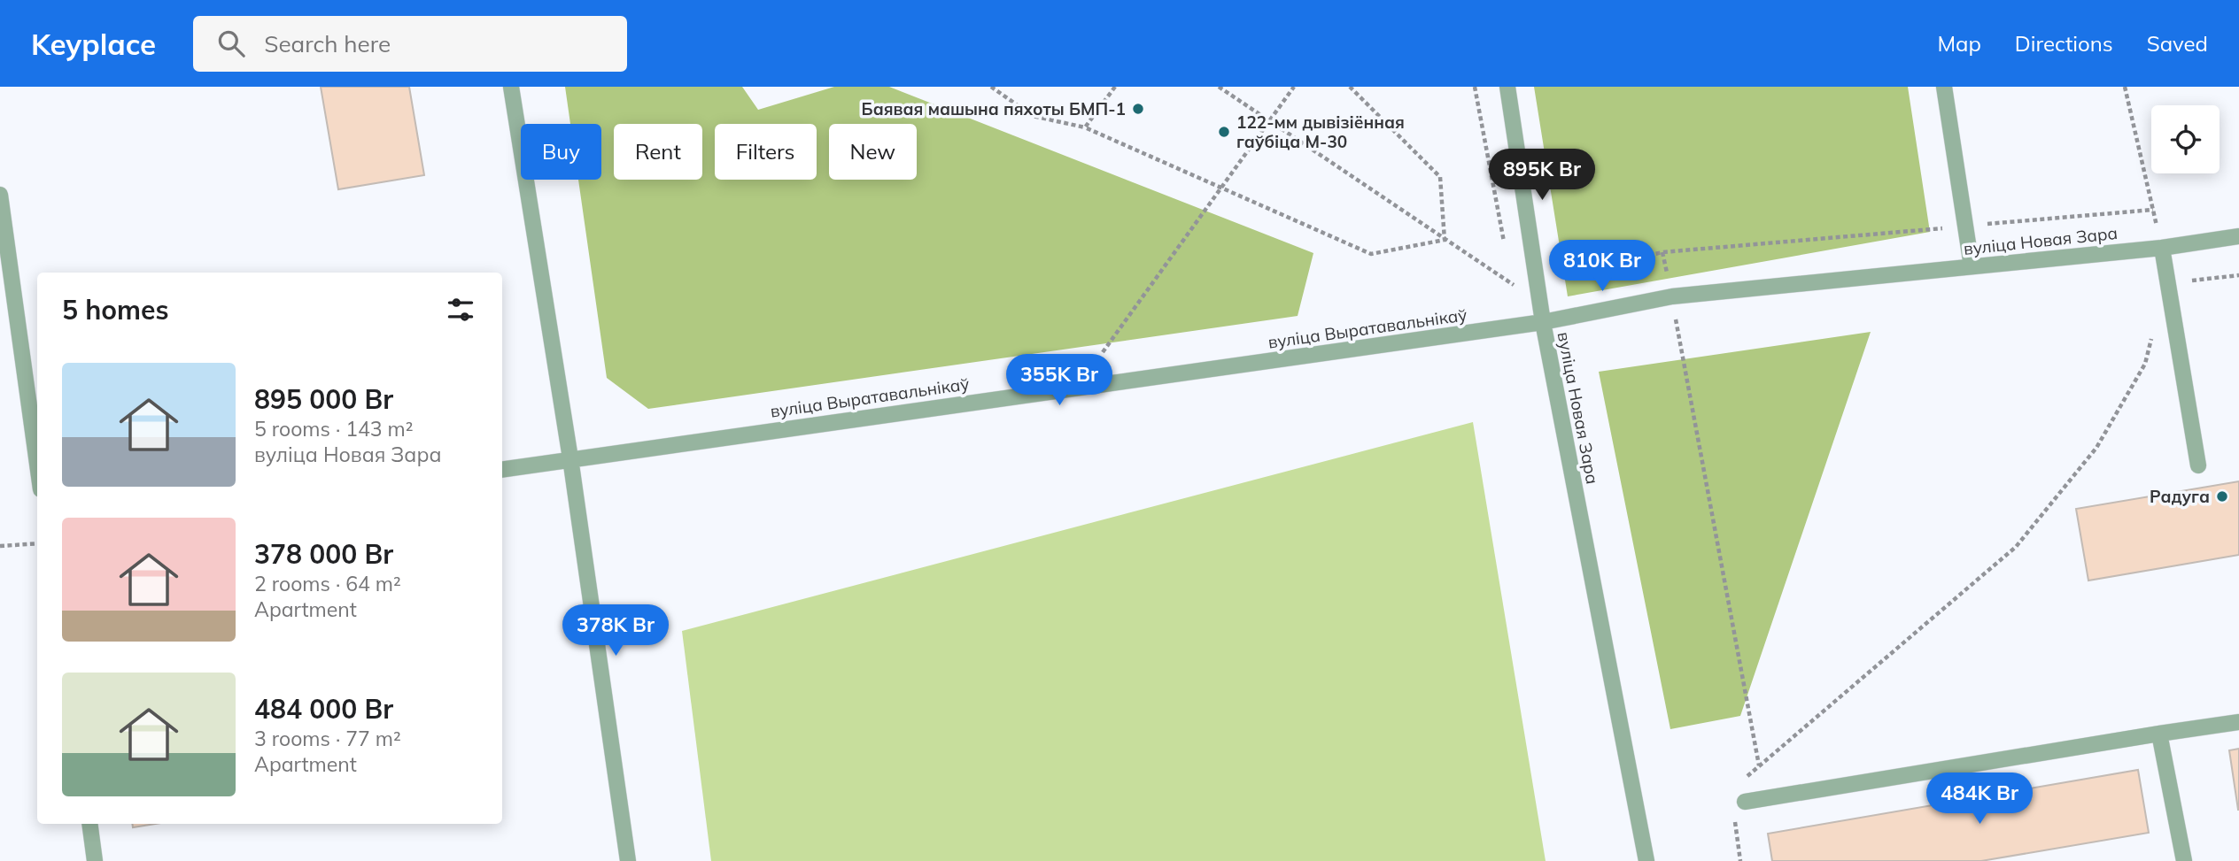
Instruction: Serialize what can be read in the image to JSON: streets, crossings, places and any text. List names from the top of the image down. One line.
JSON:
{"streets":{"street":["вуліца Новая Зара","вуліца Выратавальнікаў"]},"crossings":[["вуліца Новая Зара","вуліца Выратавальнікаў"]],"places":["Баявая машына пяхоты БМП-1","122-мм дывізіённая гаўбіца М-30","Радуга"],"page":{"header":"Keyplace","search":"Search here","nav":["Map","Directions","Saved"],"chip":["Buy","Rent","Filters","New"],"price":["895K Br","810K Br","355K Br","378K Br","484K Br"],"heading":"5 homes","list":[{"name":"895 000 Br","note":"5 rooms · 143 m² · вуліца Новая Зара"},{"name":"378 000 Br","note":"2 rooms · 64 m² · Apartment"},{"name":"484 000 Br","note":"3 rooms · 77 m² · Apartment"}]}}
